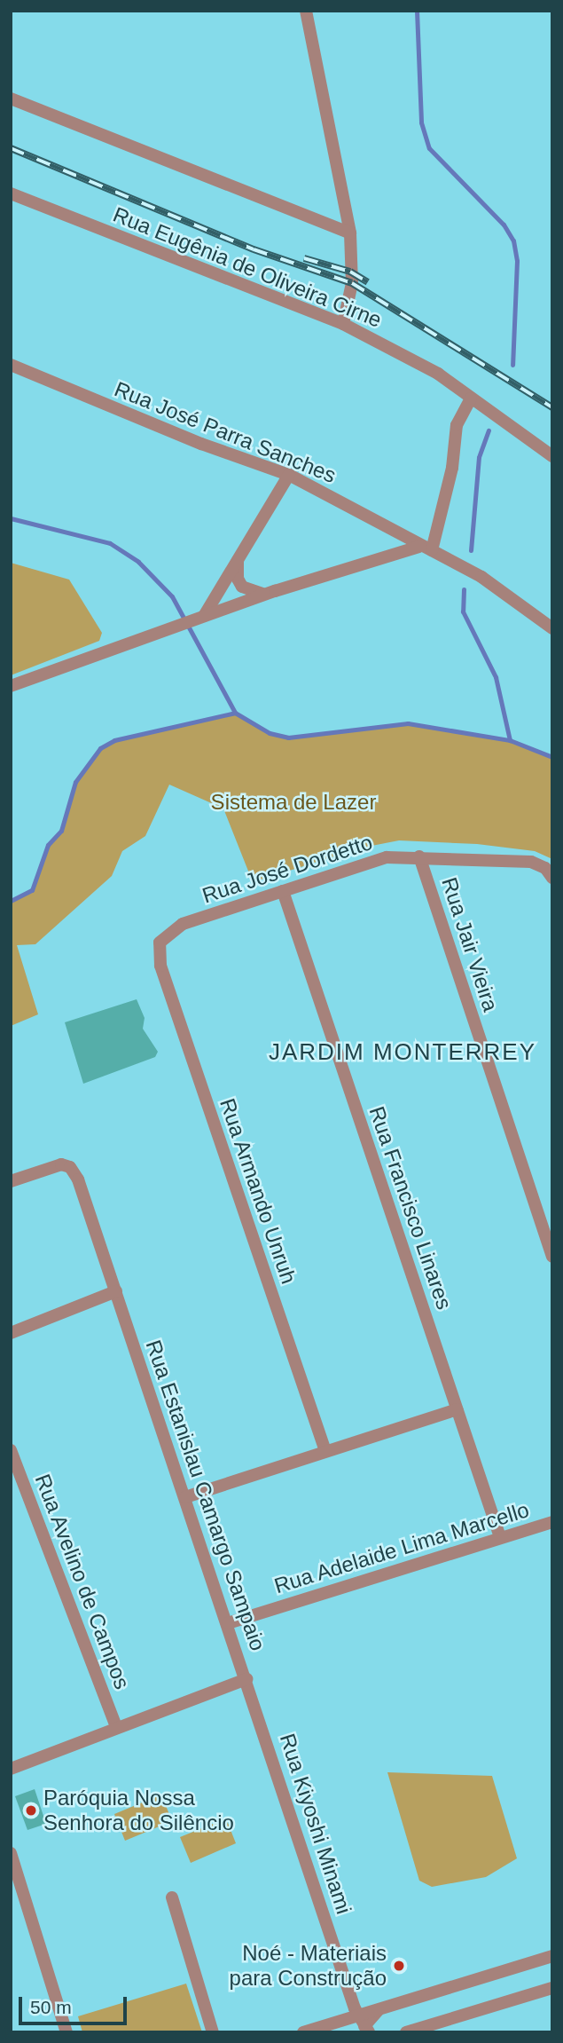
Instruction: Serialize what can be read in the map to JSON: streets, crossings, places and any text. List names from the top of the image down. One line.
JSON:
{"streets":{"street":["Rua Eugênia de Oliveira Cirne","Rua José Parra Sanches","Rua José Dordetto","Rua Jair Vieira","Rua Armando Unruh","Rua Francisco Linares","Rua Estanislau Camargo Sampaio","Rua Adelaide Lima Marcello","Rua Avelino de Campos","Rua Kiyoshi Minami"]},"crossings":[["Rua José Dordetto","Rua Jair Vieira"],["Rua José Dordetto","Rua Armando Unruh"],["Rua José Dordetto","Rua Francisco Linares"],["Rua Francisco Linares","Rua Adelaide Lima Marcello"],["Rua Estanislau Camargo Sampaio","Rua Adelaide Lima Marcello"],["Rua Estanislau Camargo Sampaio","Rua Avelino de Campos"],["Rua Estanislau Camargo Sampaio","Rua Kiyoshi Minami"]],"districts":["JARDIM MONTERREY"],"parks":["Sistema de Lazer"],"places":["Paróquia Nossa Senhora do Silêncio","Noé - Materiais para Construção"],"scale_bar":"50 m"}
